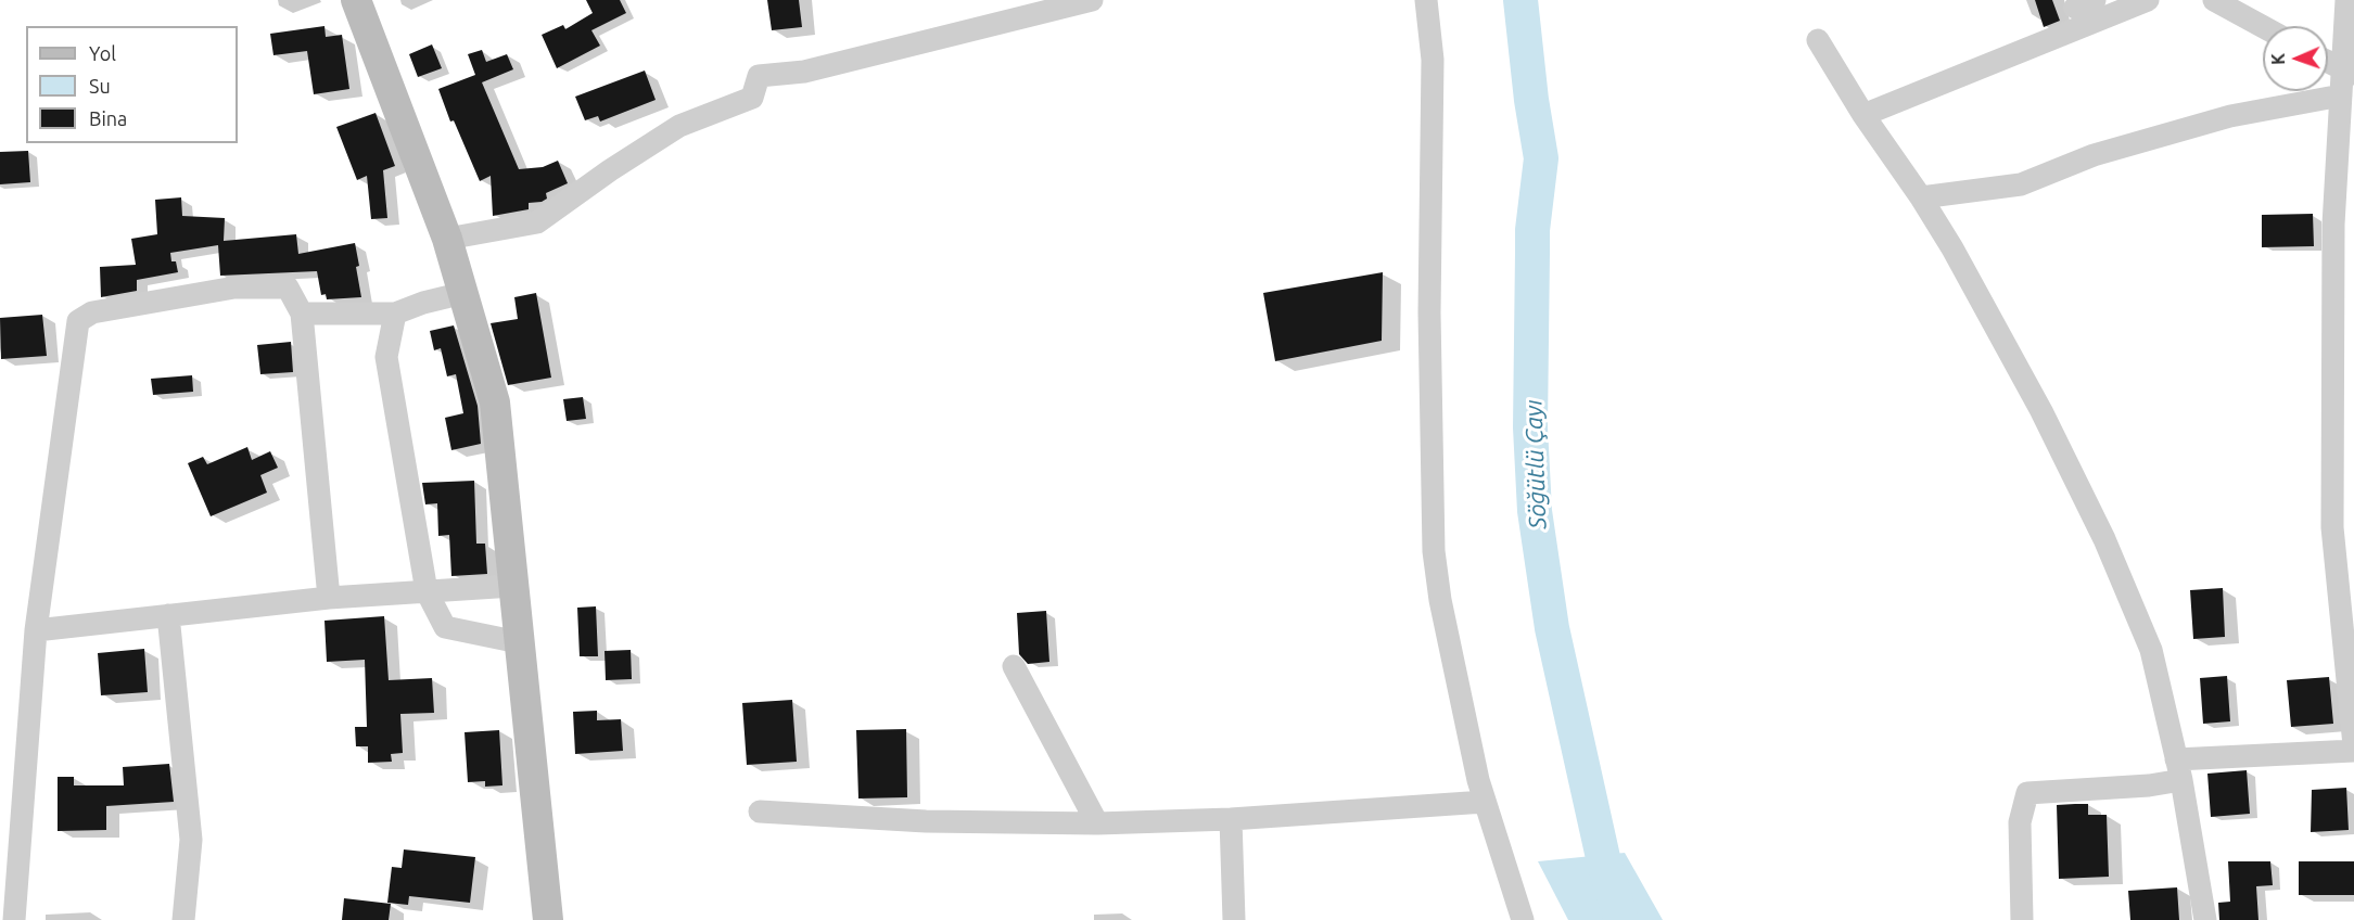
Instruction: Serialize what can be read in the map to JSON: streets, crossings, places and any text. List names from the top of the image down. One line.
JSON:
{"water":["Söğütlü Çayı"],"legend":["Yol","Su","Bina"],"north":"left"}
